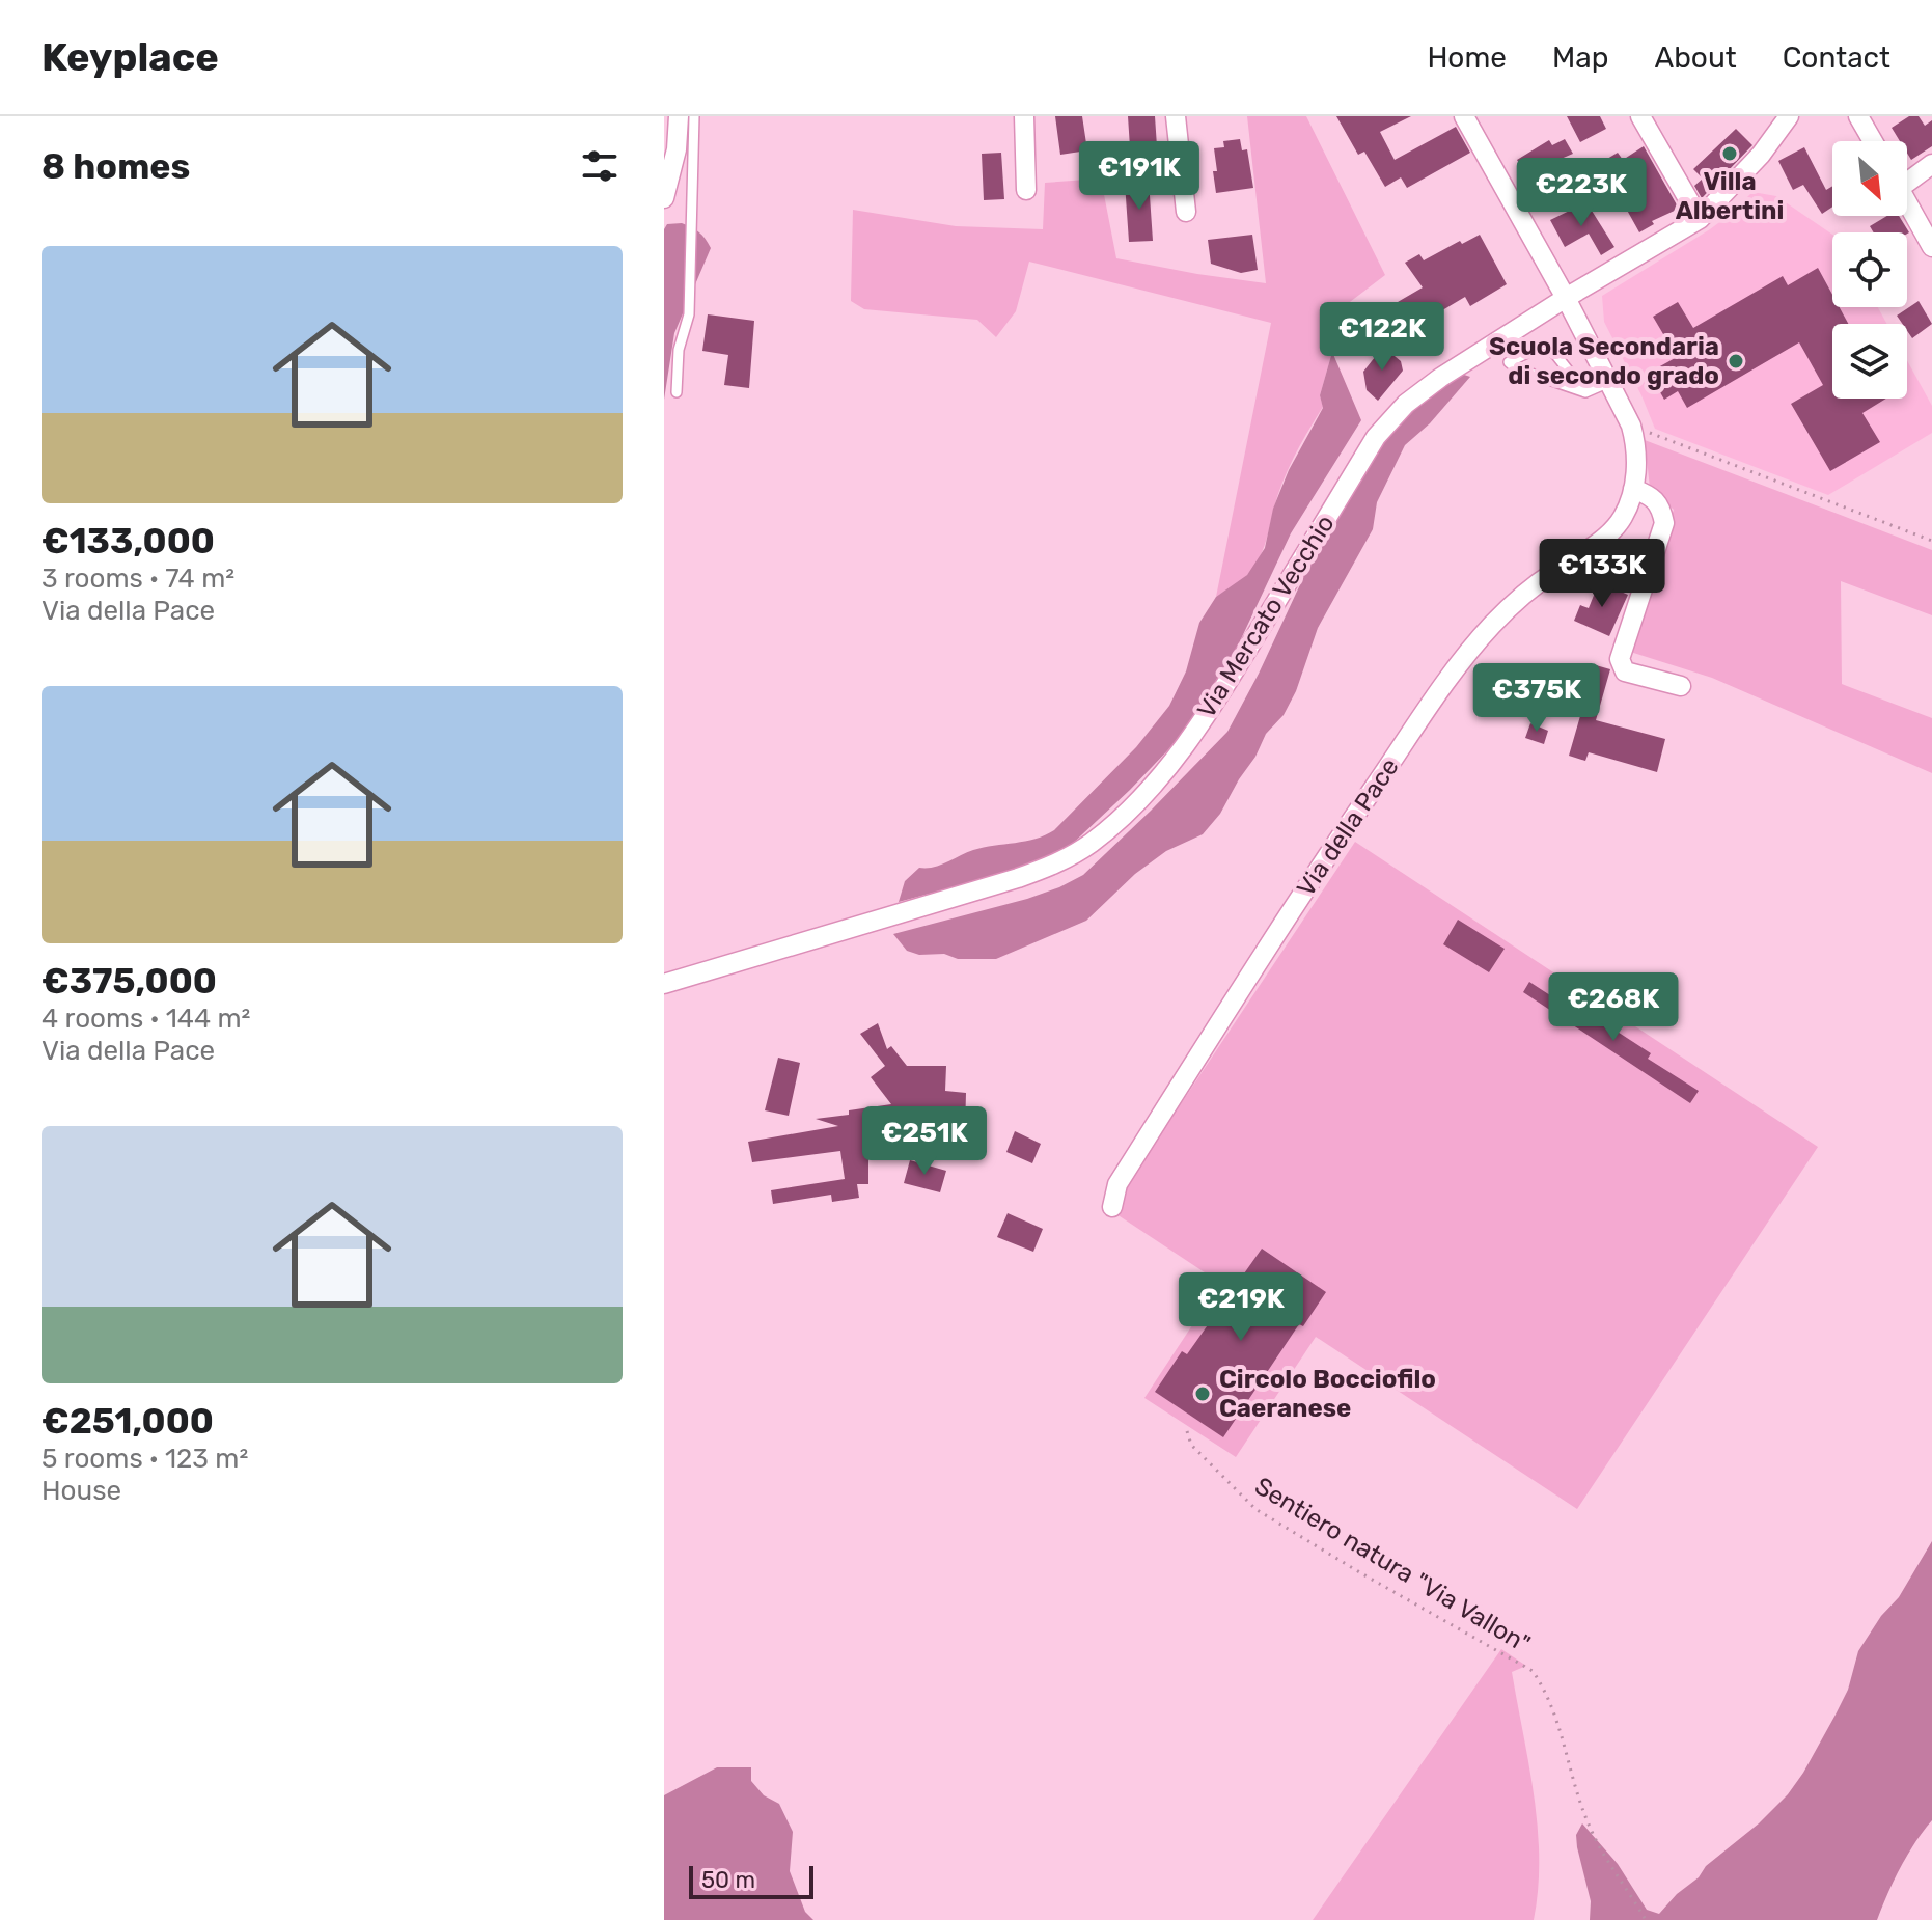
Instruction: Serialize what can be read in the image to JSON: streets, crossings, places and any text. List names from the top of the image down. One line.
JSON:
{"streets":{"street":["Via Mercato Vecchio","Via della Pace"],"path":["Sentiero natura \"Via Vallon\""]},"crossings":[["Via Mercato Vecchio","Via della Pace"]],"places":["Villa Albertini","Scuola Secondaria di secondo grado","Circolo Bocciofilo Caeranese"],"scale_bar":"50 m","north":"bottom right","page":{"header":"Keyplace","nav":["Home","Map","About","Contact"],"heading":"8 homes","price":["€191K","€223K","€122K","€133K","€375K","€268K","€251K","€219K"],"list":[{"name":"€133,000","note":"3 rooms · 74 m² · Via della Pace"},{"name":"€375,000","note":"4 rooms · 144 m² · Via della Pace"},{"name":"€251,000","note":"5 rooms · 123 m² · House"}],"scale":"50 m"}}
